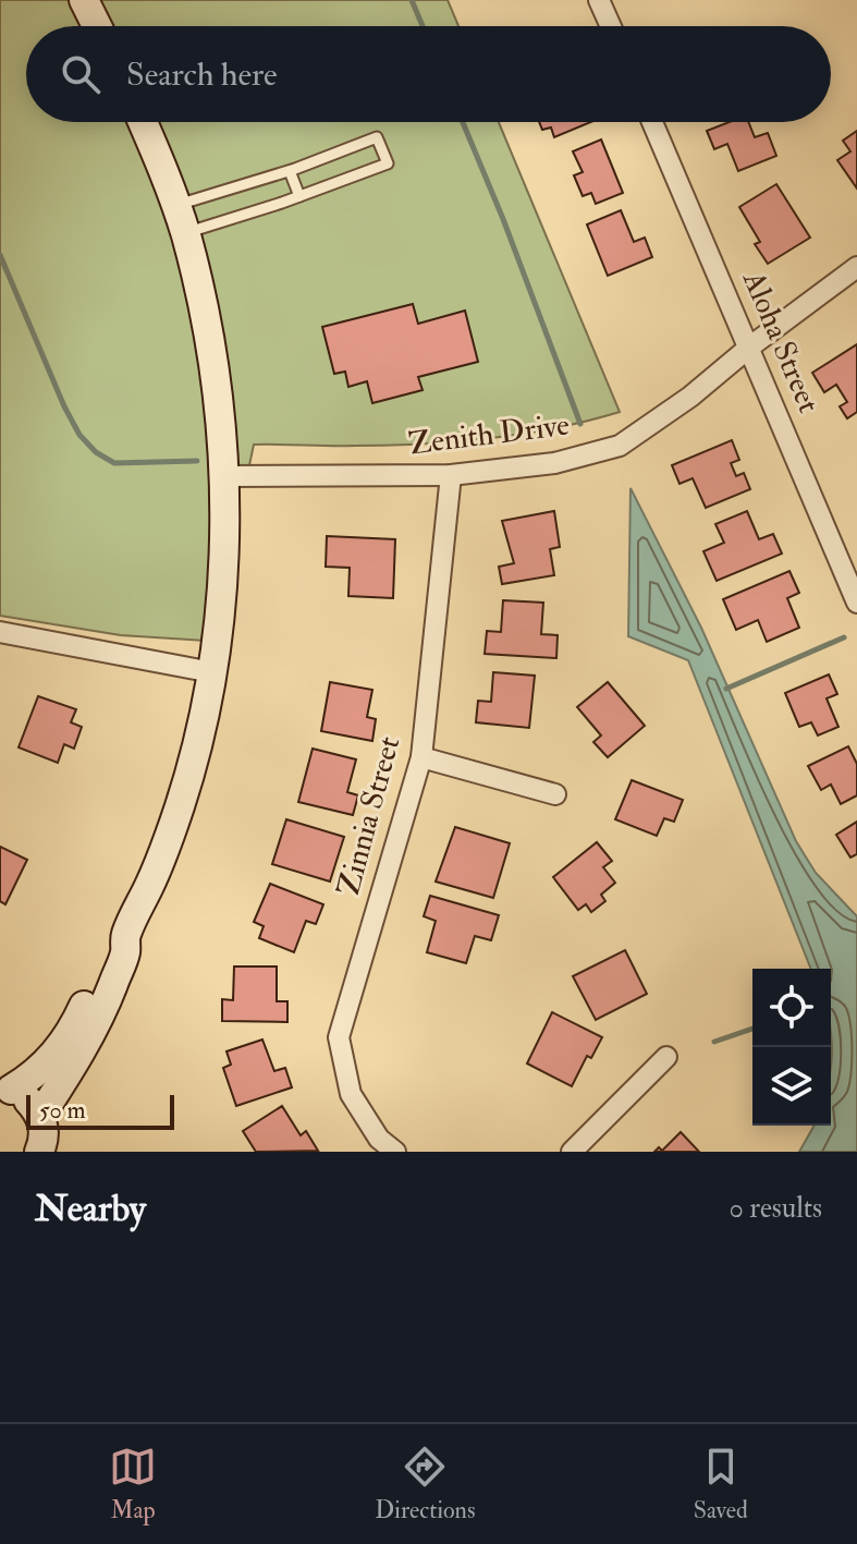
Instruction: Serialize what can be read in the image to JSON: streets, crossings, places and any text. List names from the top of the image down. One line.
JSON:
{"streets":{"street":["Aloha Street","Zenith Drive","Zinnia Street"]},"crossings":[["Aloha Street","Zenith Drive"],["Zenith Drive","Zinnia Street"]],"scale_bar":"50 m","page":{"search":"Search here","scale":"50 m","heading":["Nearby","0 results"],"nav":["Map","Directions","Saved"]}}
